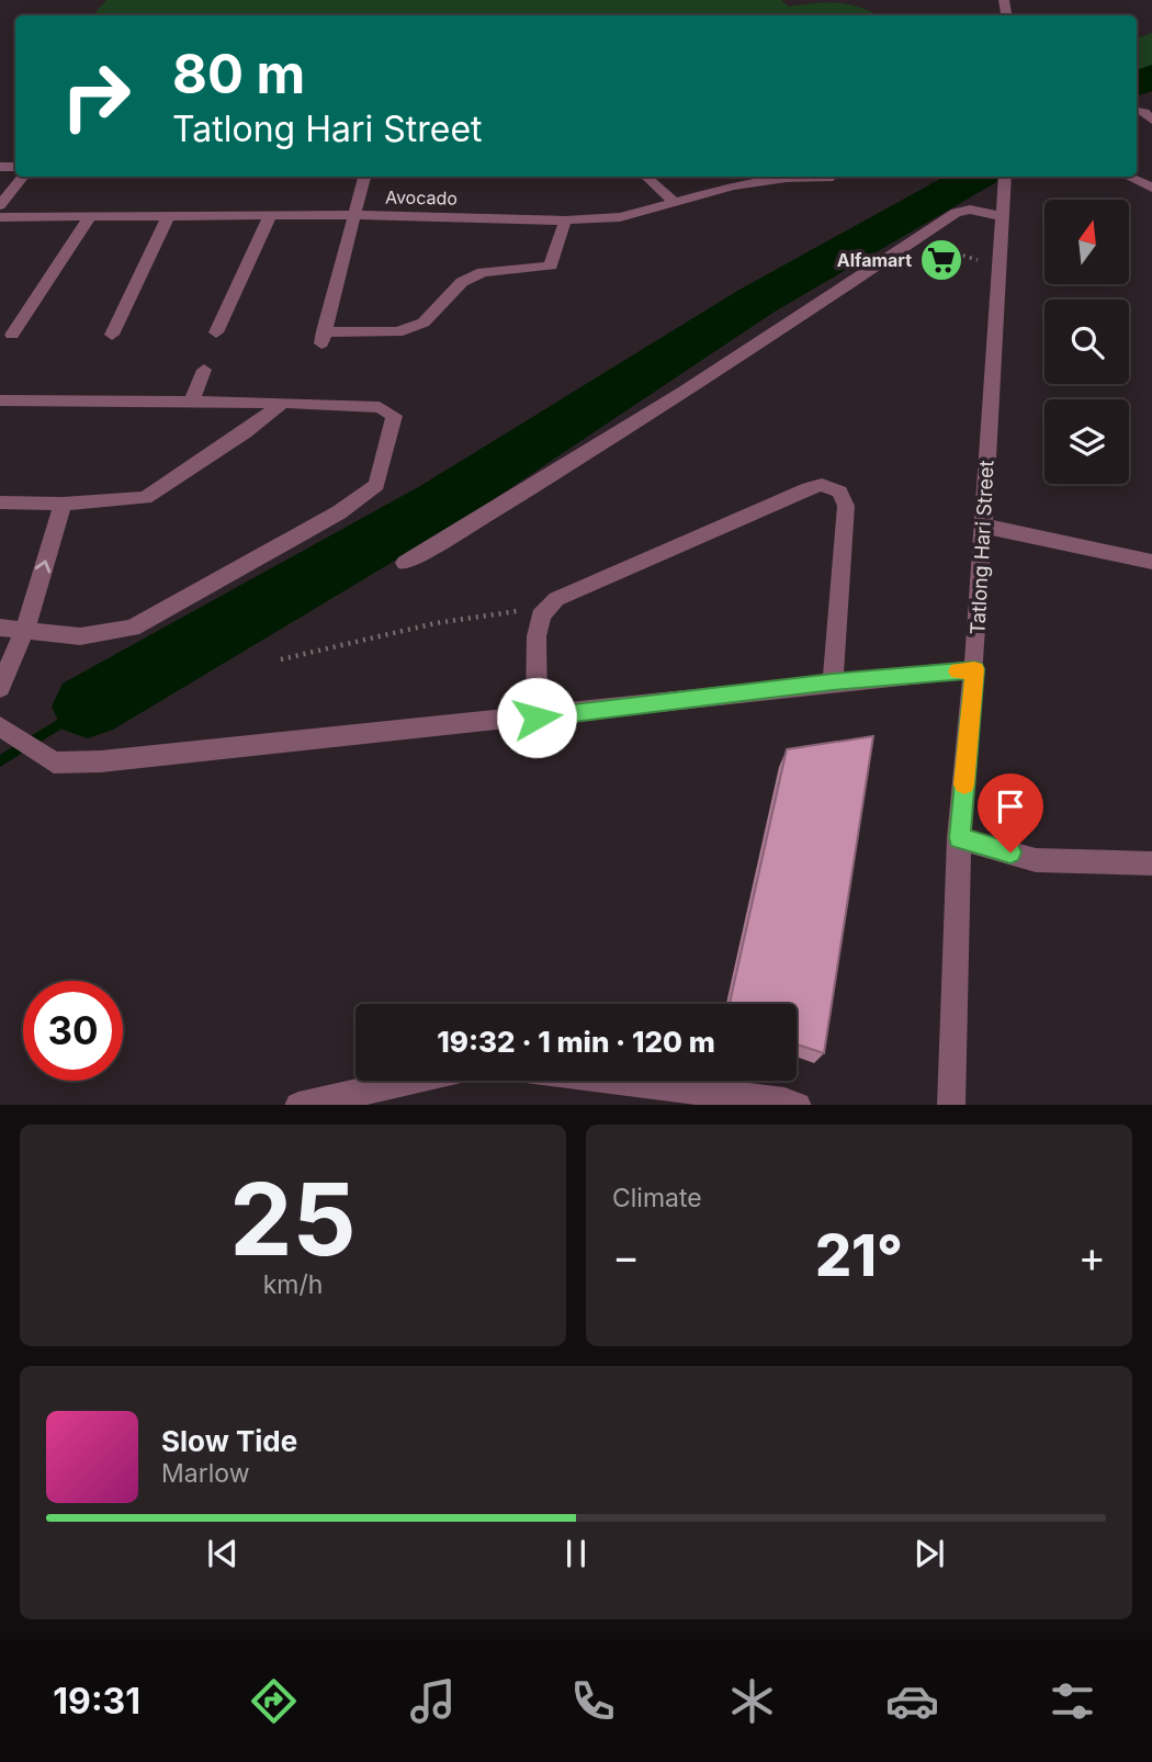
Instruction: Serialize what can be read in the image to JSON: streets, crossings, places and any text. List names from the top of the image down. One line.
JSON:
{"streets":{"street":["Avocado","Tatlong Hari Street"]},"places":{"supermarket":["Alfamart"]},"north":"top","page":{"turn":["80 m","Tatlong Hari Street"],"limit":"30","trip":"19:32 · 1 min · 120 m","tile":[["25","km/h"],"Climate"],"heat":["−","21°","+"],"song":["Slow Tide","Marlow"],"tabs":"19:31"}}
